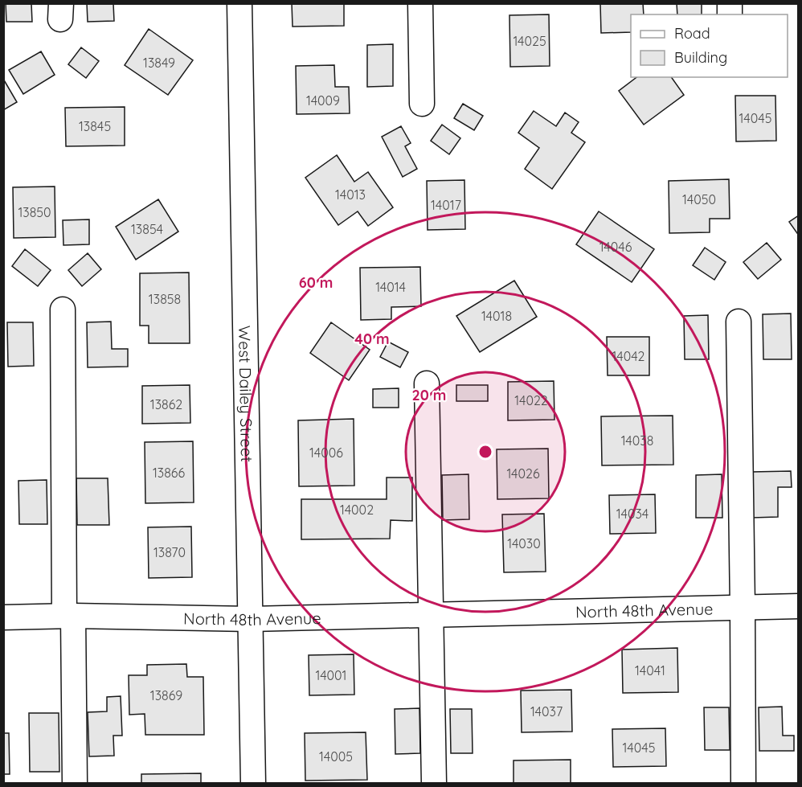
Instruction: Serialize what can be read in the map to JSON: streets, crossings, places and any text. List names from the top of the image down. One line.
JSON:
{"streets":{"street":["West Dailey Street","North 48th Avenue"]},"crossings":[["West Dailey Street","North 48th Avenue"]],"house_numbers":["14025","13849","14009","14045","13845","14013","14050","14017","13850","13854","14046","14014","13858","14018","14042","14022","13862","14038","14006","13866","14026","14002","14034","14030","13870","14041","14001","13869","14037","14045","14005"],"legend":["Road","Building"],"rings":["60 m","40 m","20 m"]}
